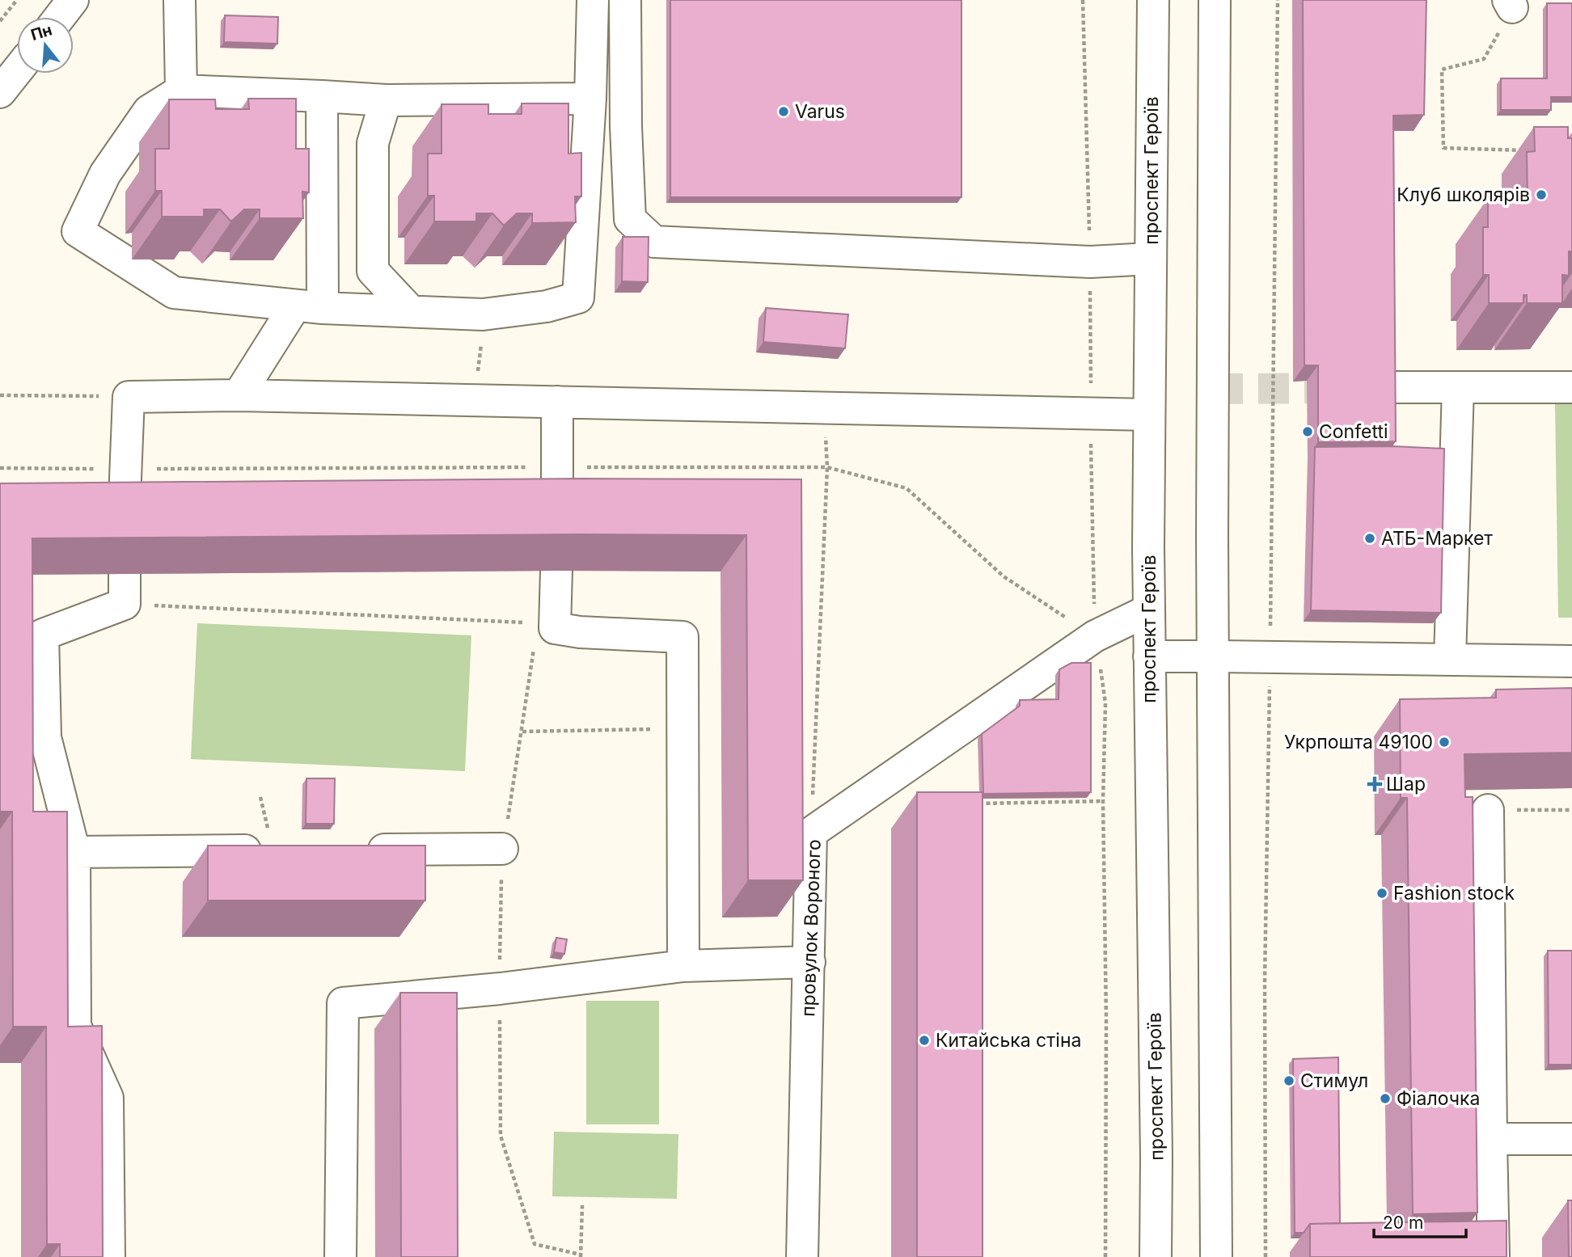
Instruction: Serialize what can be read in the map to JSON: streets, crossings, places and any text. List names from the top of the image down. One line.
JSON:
{"streets":{"main road":["проспект Героїв","провулок Вороного"]},"crossings":[["проспект Героїв","провулок Вороного"]],"places":{"other":["Varus","Клуб школярів","Confetti","АТБ-Маркет","Укрпошта 49100","Fashion stock","Китайська стіна","Стимул","Фіалочка"],"health":["Шар"]},"scale_bar":"20 m","north":"top"}
